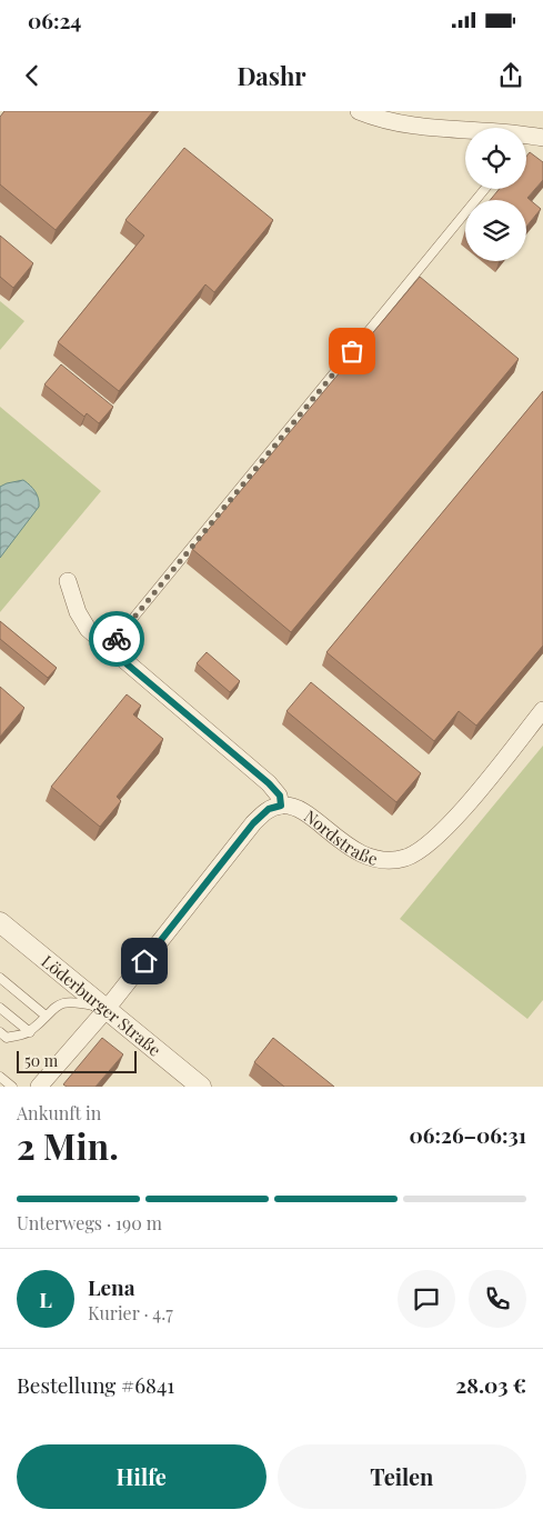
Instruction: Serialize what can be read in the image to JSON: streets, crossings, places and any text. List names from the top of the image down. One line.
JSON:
{"streets":{"street":["Nordstraße","Löderburger Straße"]},"scale_bar":"50 m","page":{"status":"06:24","header":"Dashr","scale":"50 m","heading":["2 Min.","Ankunft in","06:26–06:31"],"panel":["Lena","Kurier · 4.7","Bestellung #6841","28.03 €"],"bar":"Unterwegs · 190 m","round":"L","buttons":["Hilfe","Teilen"]}}
